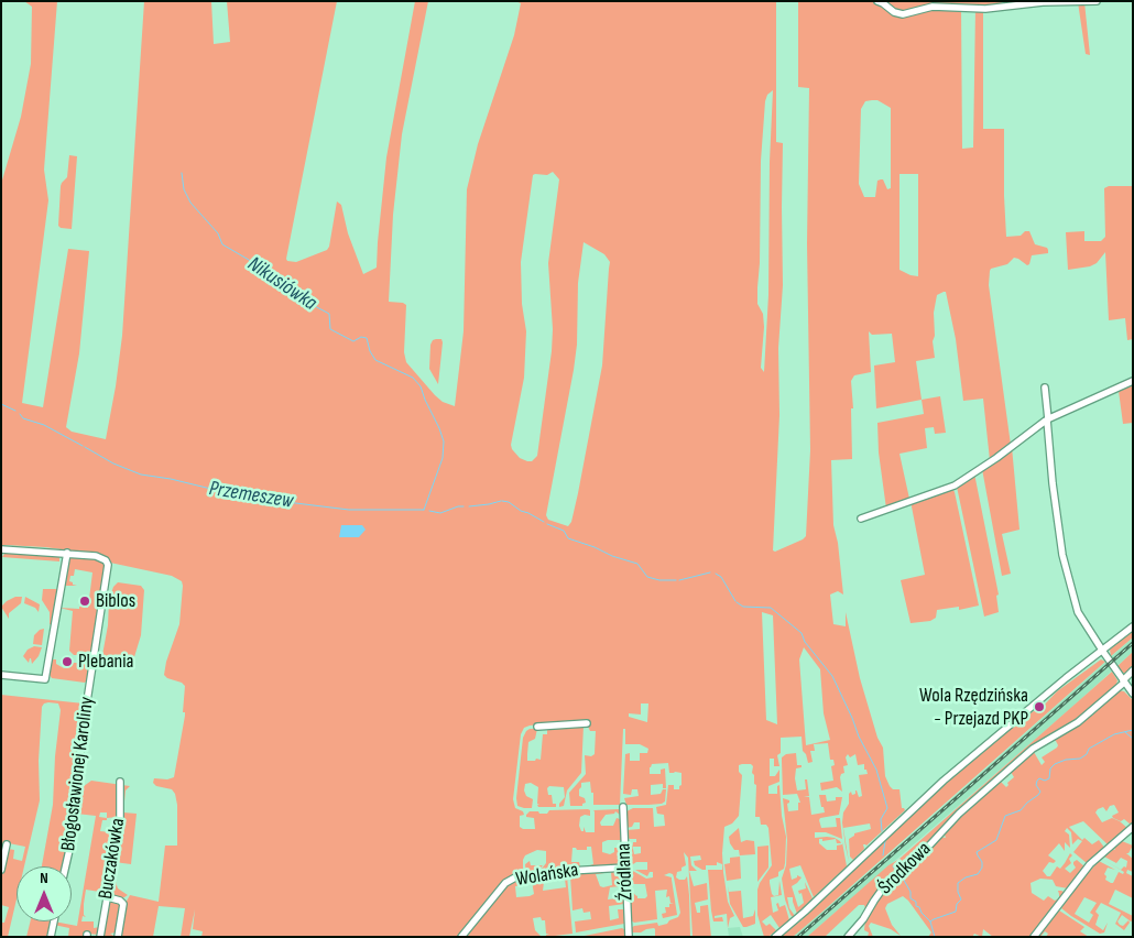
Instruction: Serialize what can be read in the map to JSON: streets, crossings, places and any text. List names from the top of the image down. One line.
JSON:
{"streets":{"street":["Błogosławionej Karoliny","Buczakówka","Środkowa","Źródlana","Wolańska"]},"crossings":[["Źródlana","Wolańska"]],"water":["Nikusiówka","Przemeszew"],"places":["Biblos","Plebania","Wola Rzędzińska - Przejazd PKP"],"north":"top"}
